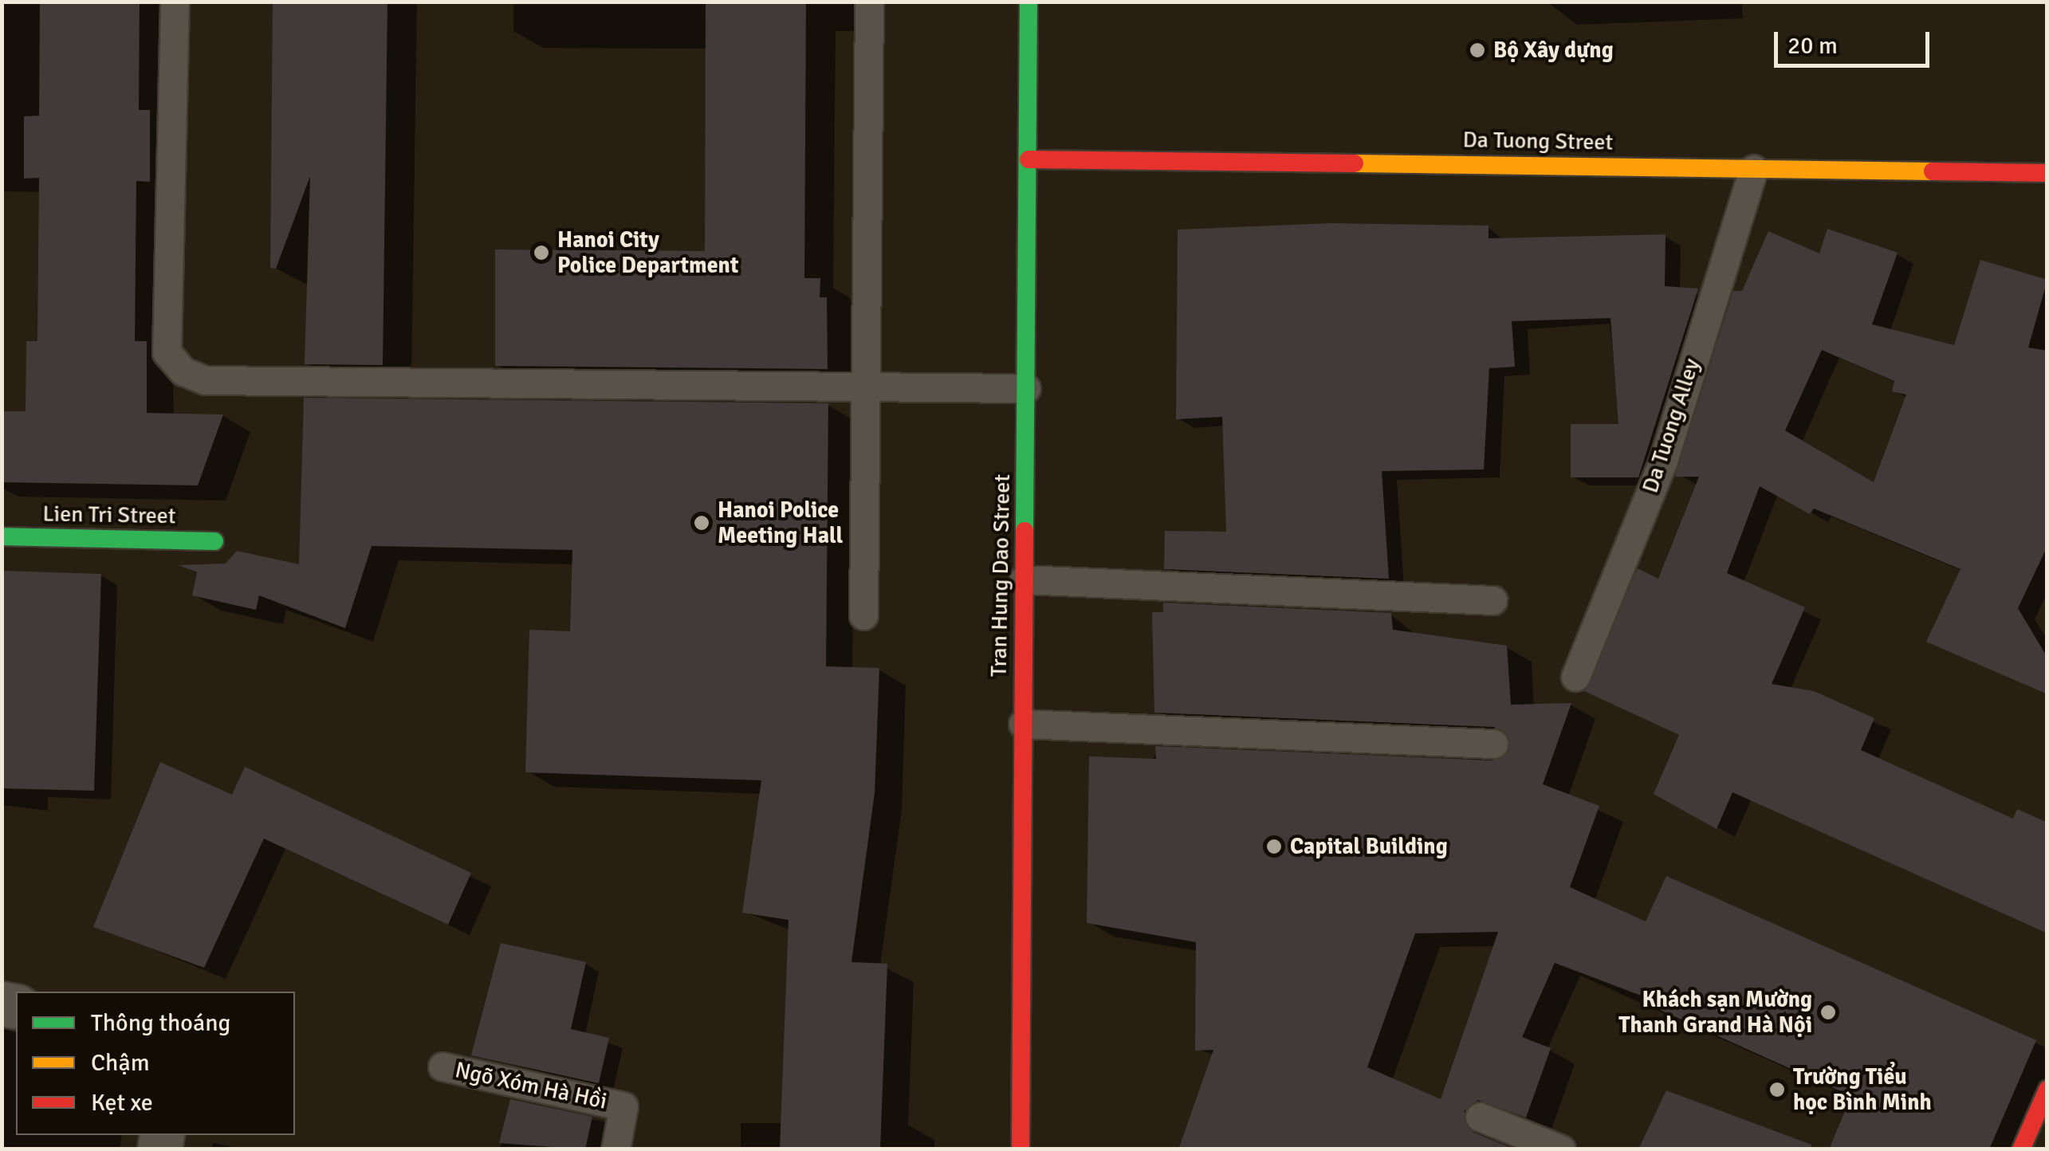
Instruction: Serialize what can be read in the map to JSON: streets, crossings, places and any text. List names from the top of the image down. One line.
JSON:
{"streets":{"street":["Da Tuong Street","Lien Tri Street","Tran Hung Dao Street"],"lane":["Da Tuong Alley","Ngõ Xóm Hà Hồi"]},"crossings":[["Da Tuong Street","Da Tuong Alley"],["Da Tuong Street","Tran Hung Dao Street"]],"places":["Bộ Xây dựng","Hanoi City Police Department","Hanoi Police Meeting Hall","Capital Building","Khách sạn Mường Thanh Grand Hà Nội","Trường Tiểu học Bình Minh"],"legend":["Thông thoáng","Chậm","Kẹt xe"],"scale_bar":"20 m"}
